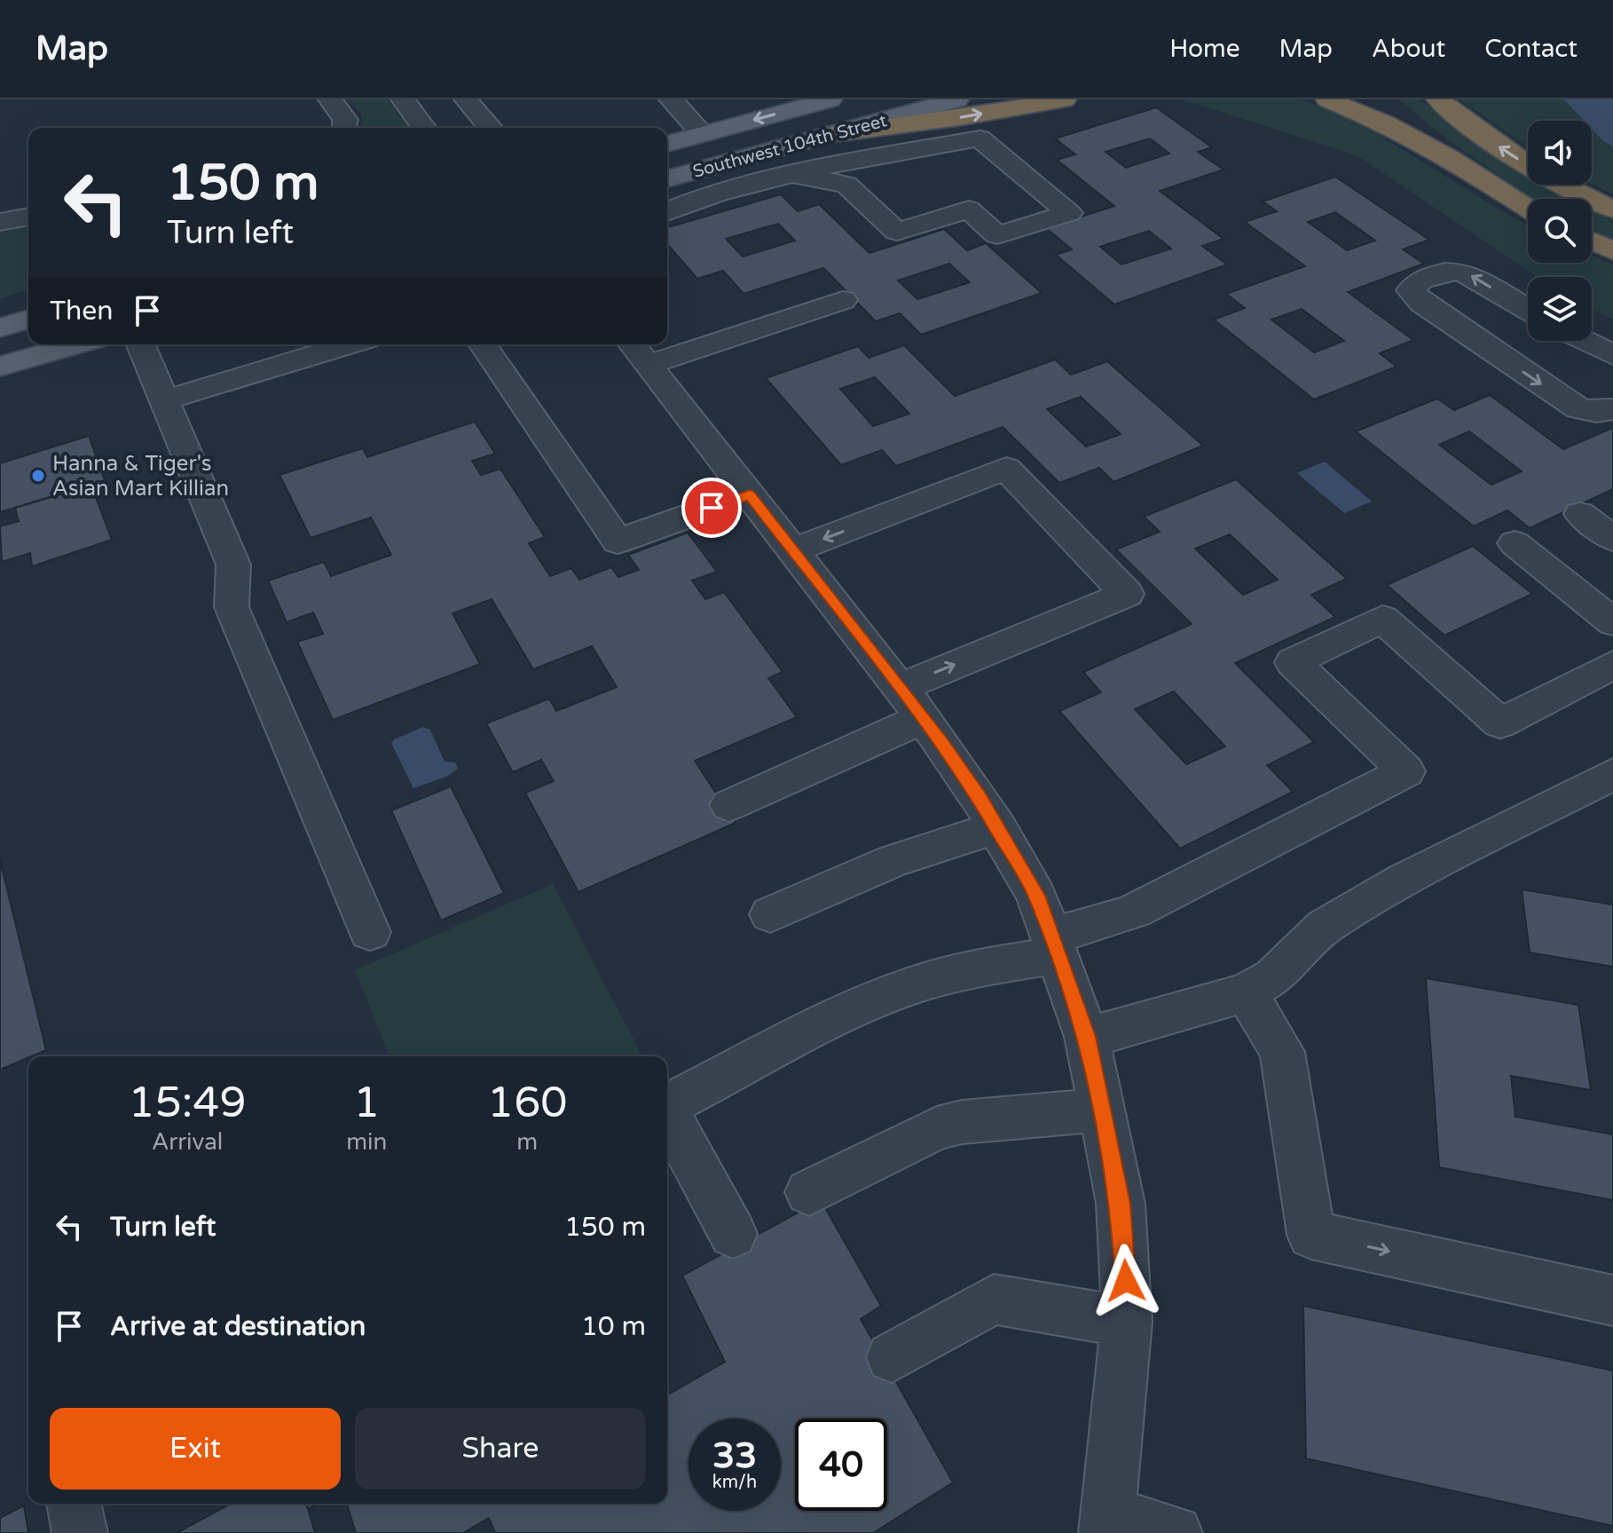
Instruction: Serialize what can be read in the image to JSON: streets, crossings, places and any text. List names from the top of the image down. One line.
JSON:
{"streets":{"main road":["Southwest 104th Street"]},"places":["Hanna & Tiger's Asian Mart Killian"],"page":{"header":"Map","nav":["Home","Map","About","Contact"],"turn":["150 m","Turn left"],"then":"Then","eta":["15:49","Arrival","1","min","160","m"],"list":[{"name":"Turn left","value":"150 m"},{"name":"Arrive at destination","value":"10 m"}],"buttons":["Exit","Share"],"speed":"33 km/h","limit":"40"}}
